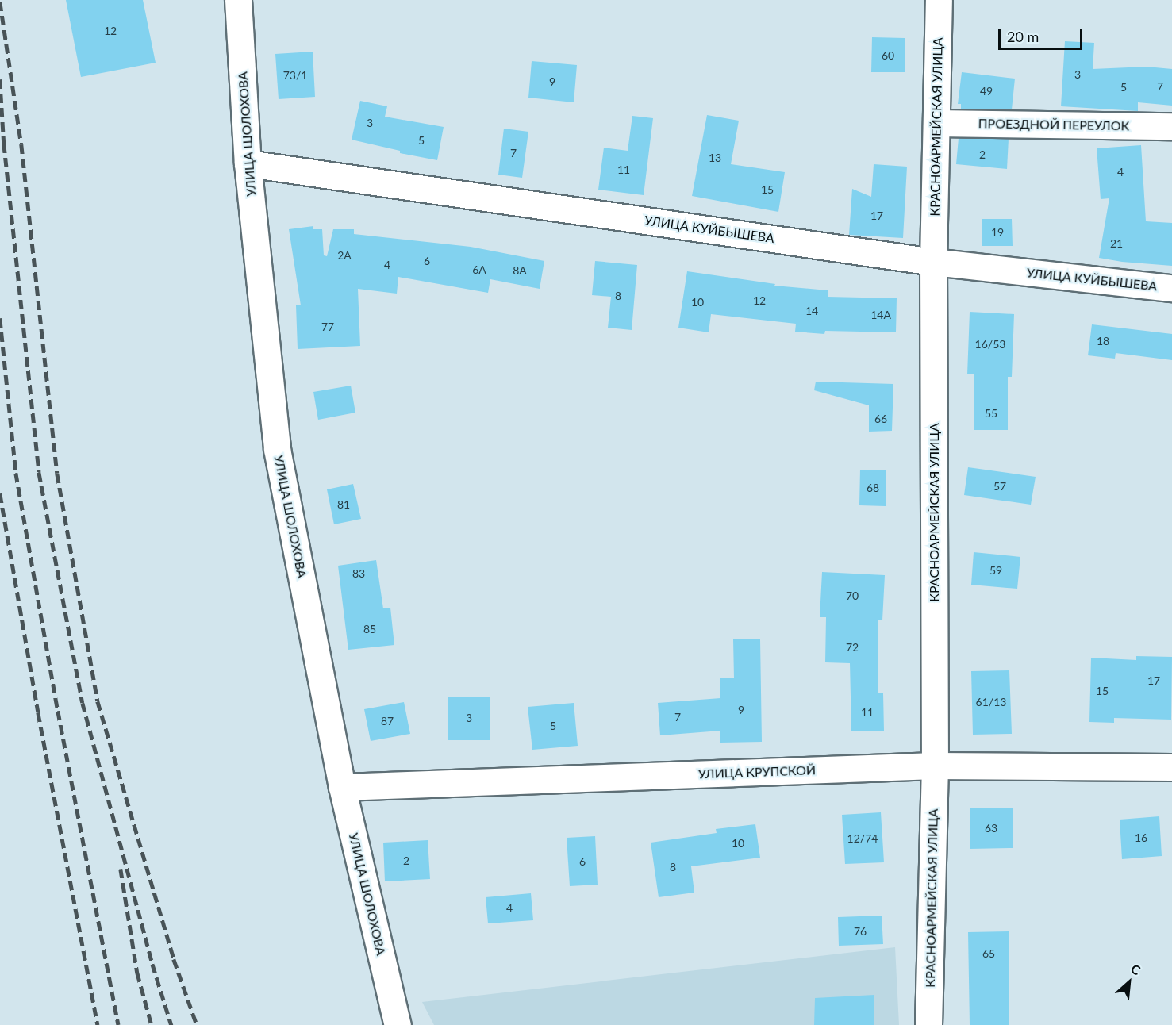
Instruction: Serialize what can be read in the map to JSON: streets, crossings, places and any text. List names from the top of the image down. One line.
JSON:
{"streets":{"street":["ПРОЕЗДНОЙ ПЕРЕУЛОК","КРАСНОАРМЕЙСКАЯ УЛИЦА","УЛИЦА ШОЛОХОВА","УЛИЦА КУЙБЫШЕВА","УЛИЦА КРУПСКОЙ"]},"crossings":[["ПРОЕЗДНОЙ ПЕРЕУЛОК","КРАСНОАРМЕЙСКАЯ УЛИЦА"],["КРАСНОАРМЕЙСКАЯ УЛИЦА","УЛИЦА КУЙБЫШЕВА"],["КРАСНОАРМЕЙСКАЯ УЛИЦА","УЛИЦА КРУПСКОЙ"],["УЛИЦА ШОЛОХОВА","УЛИЦА КУЙБЫШЕВА"],["УЛИЦА ШОЛОХОВА","УЛИЦА КРУПСКОЙ"]],"house_numbers":["12","60","3","73/1","9","7","5","49","3","5","7","2","13","11","4","15","17","19","21","2А","6","4","6А","8А","8","12","10","14","14А","77","18","16/53","55","66","57","68","81","59","83","70","85","72","17","15","61/13","9","11","7","3","87","5","63","16","12/74","10","2","6","8","4","76","65"],"scale_bar":"20 m","north":"top right"}
